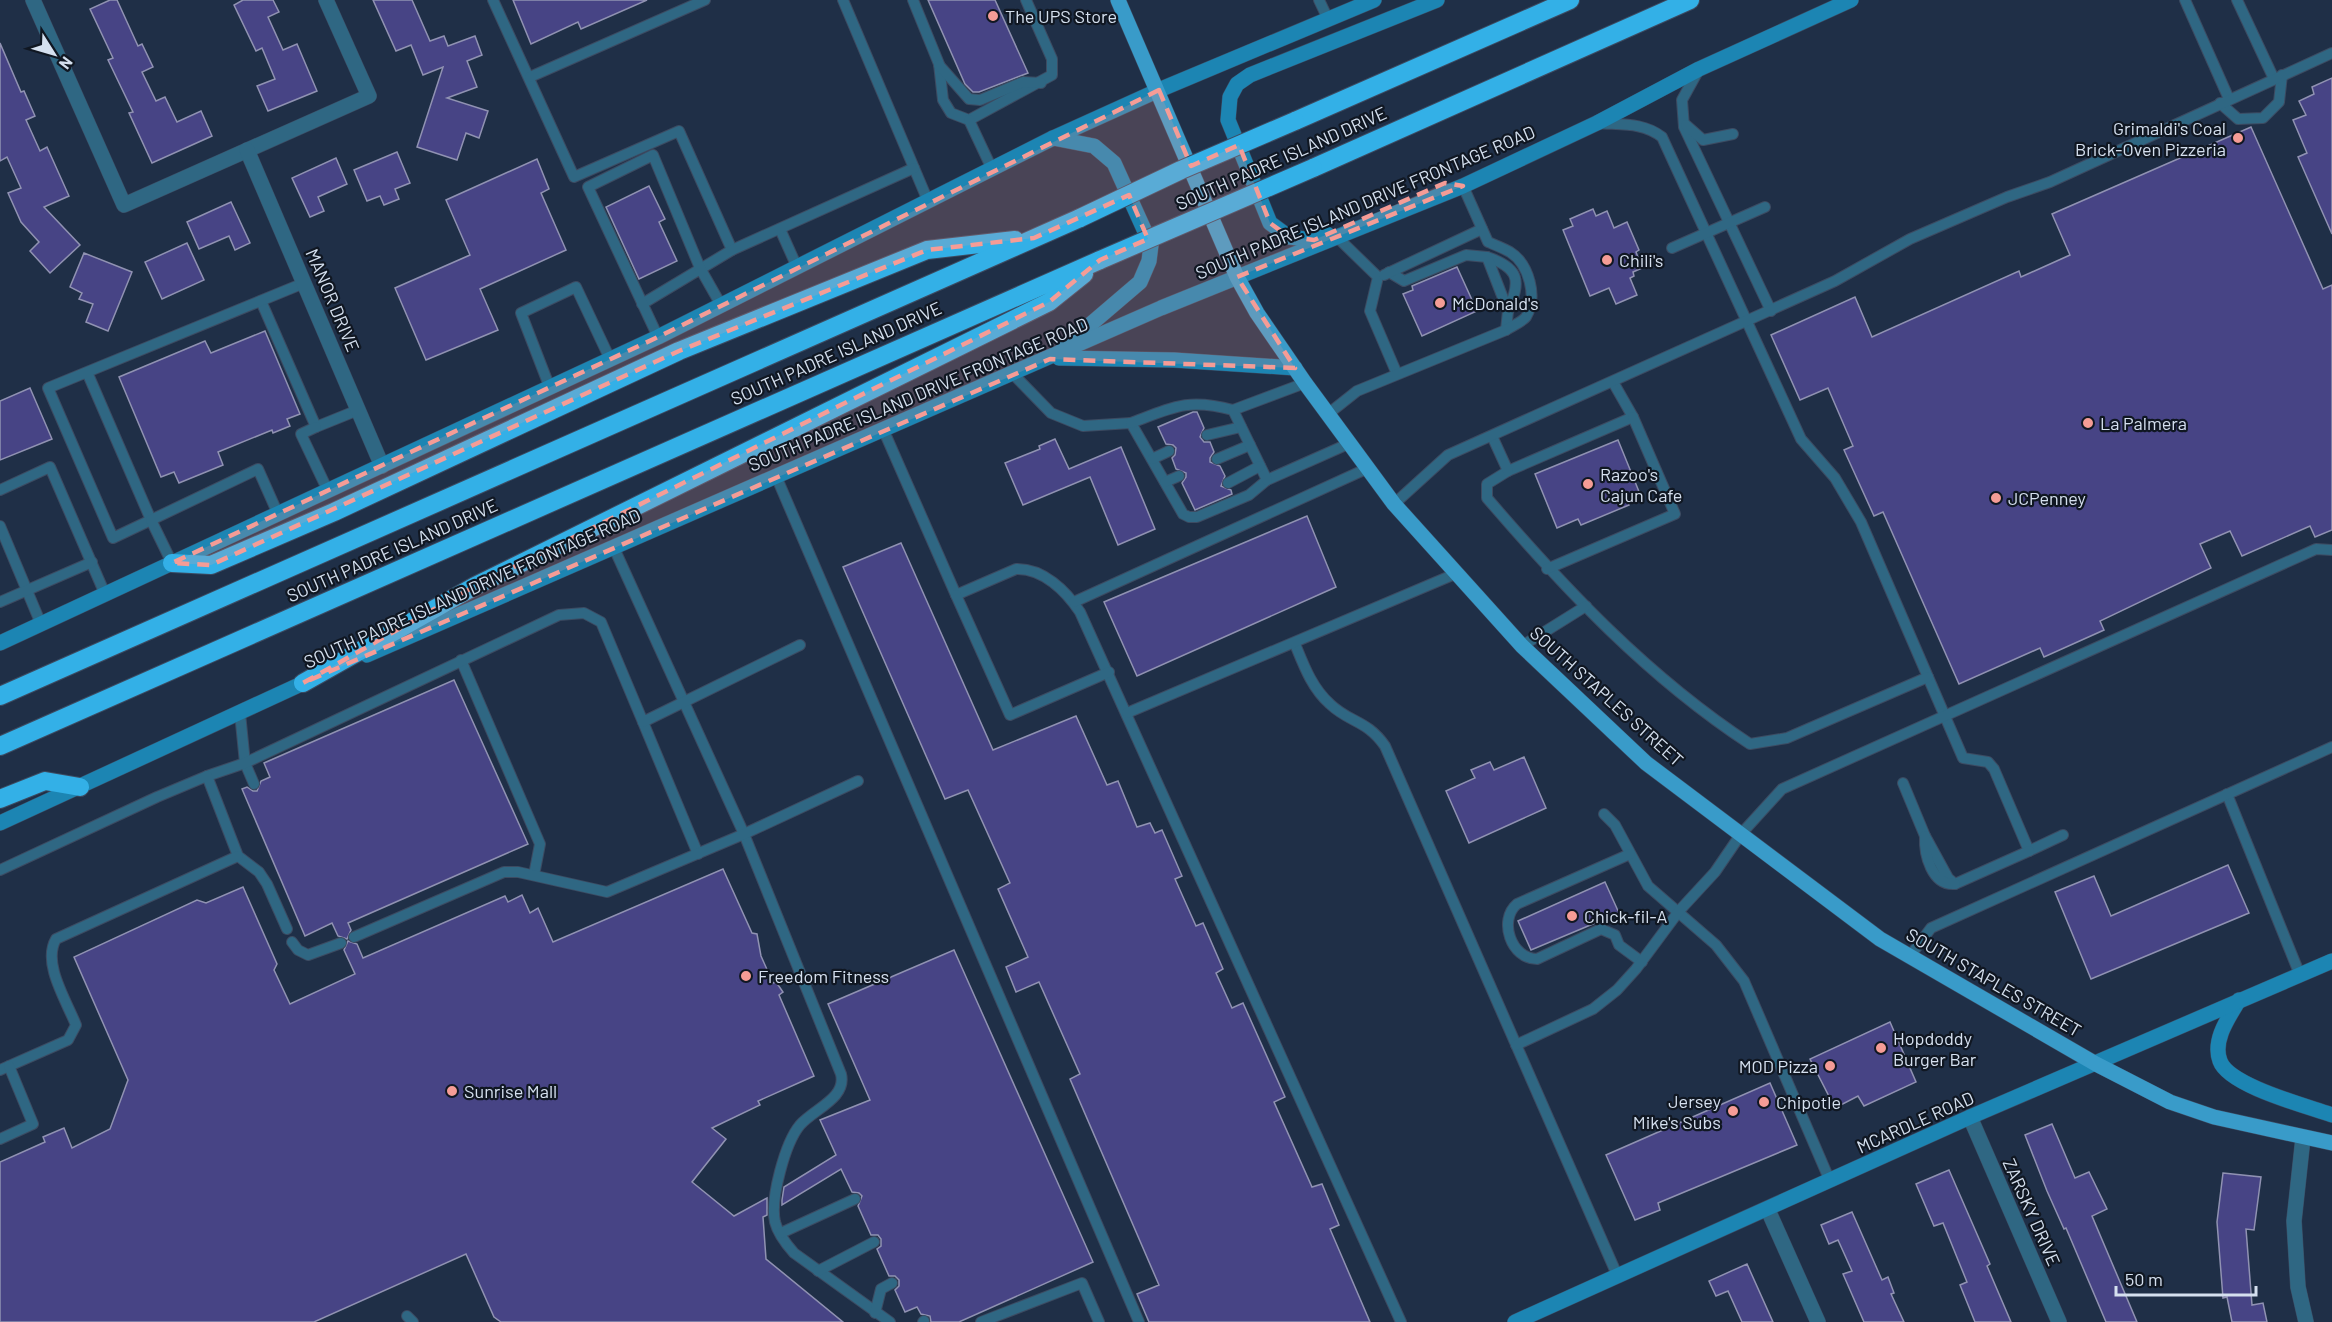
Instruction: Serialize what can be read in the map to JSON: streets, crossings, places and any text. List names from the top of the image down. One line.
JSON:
{"streets":{"highway":["SOUTH PADRE ISLAND DRIVE"],"main road":["SOUTH PADRE ISLAND DRIVE FRONTAGE ROAD","SOUTH STAPLES STREET","MCARDLE ROAD"],"street":["MANOR DRIVE","ZARSKY DRIVE"]},"crossings":[["SOUTH PADRE ISLAND DRIVE FRONTAGE ROAD","SOUTH STAPLES STREET"],["SOUTH STAPLES STREET","MCARDLE ROAD"],["MCARDLE ROAD","ZARSKY DRIVE"]],"places":["The UPS Store","Grimaldi's Coal Brick-Oven Pizzeria","Chili's","McDonald's","La Palmera","Razoo's Cajun Cafe","JCPenney","Chick-fil-A","Freedom Fitness","Hopdoddy Burger Bar","MOD Pizza","Sunrise Mall","Chipotle","Jersey Mike's Subs"],"scale_bar":"50 m","north":"bottom right"}
